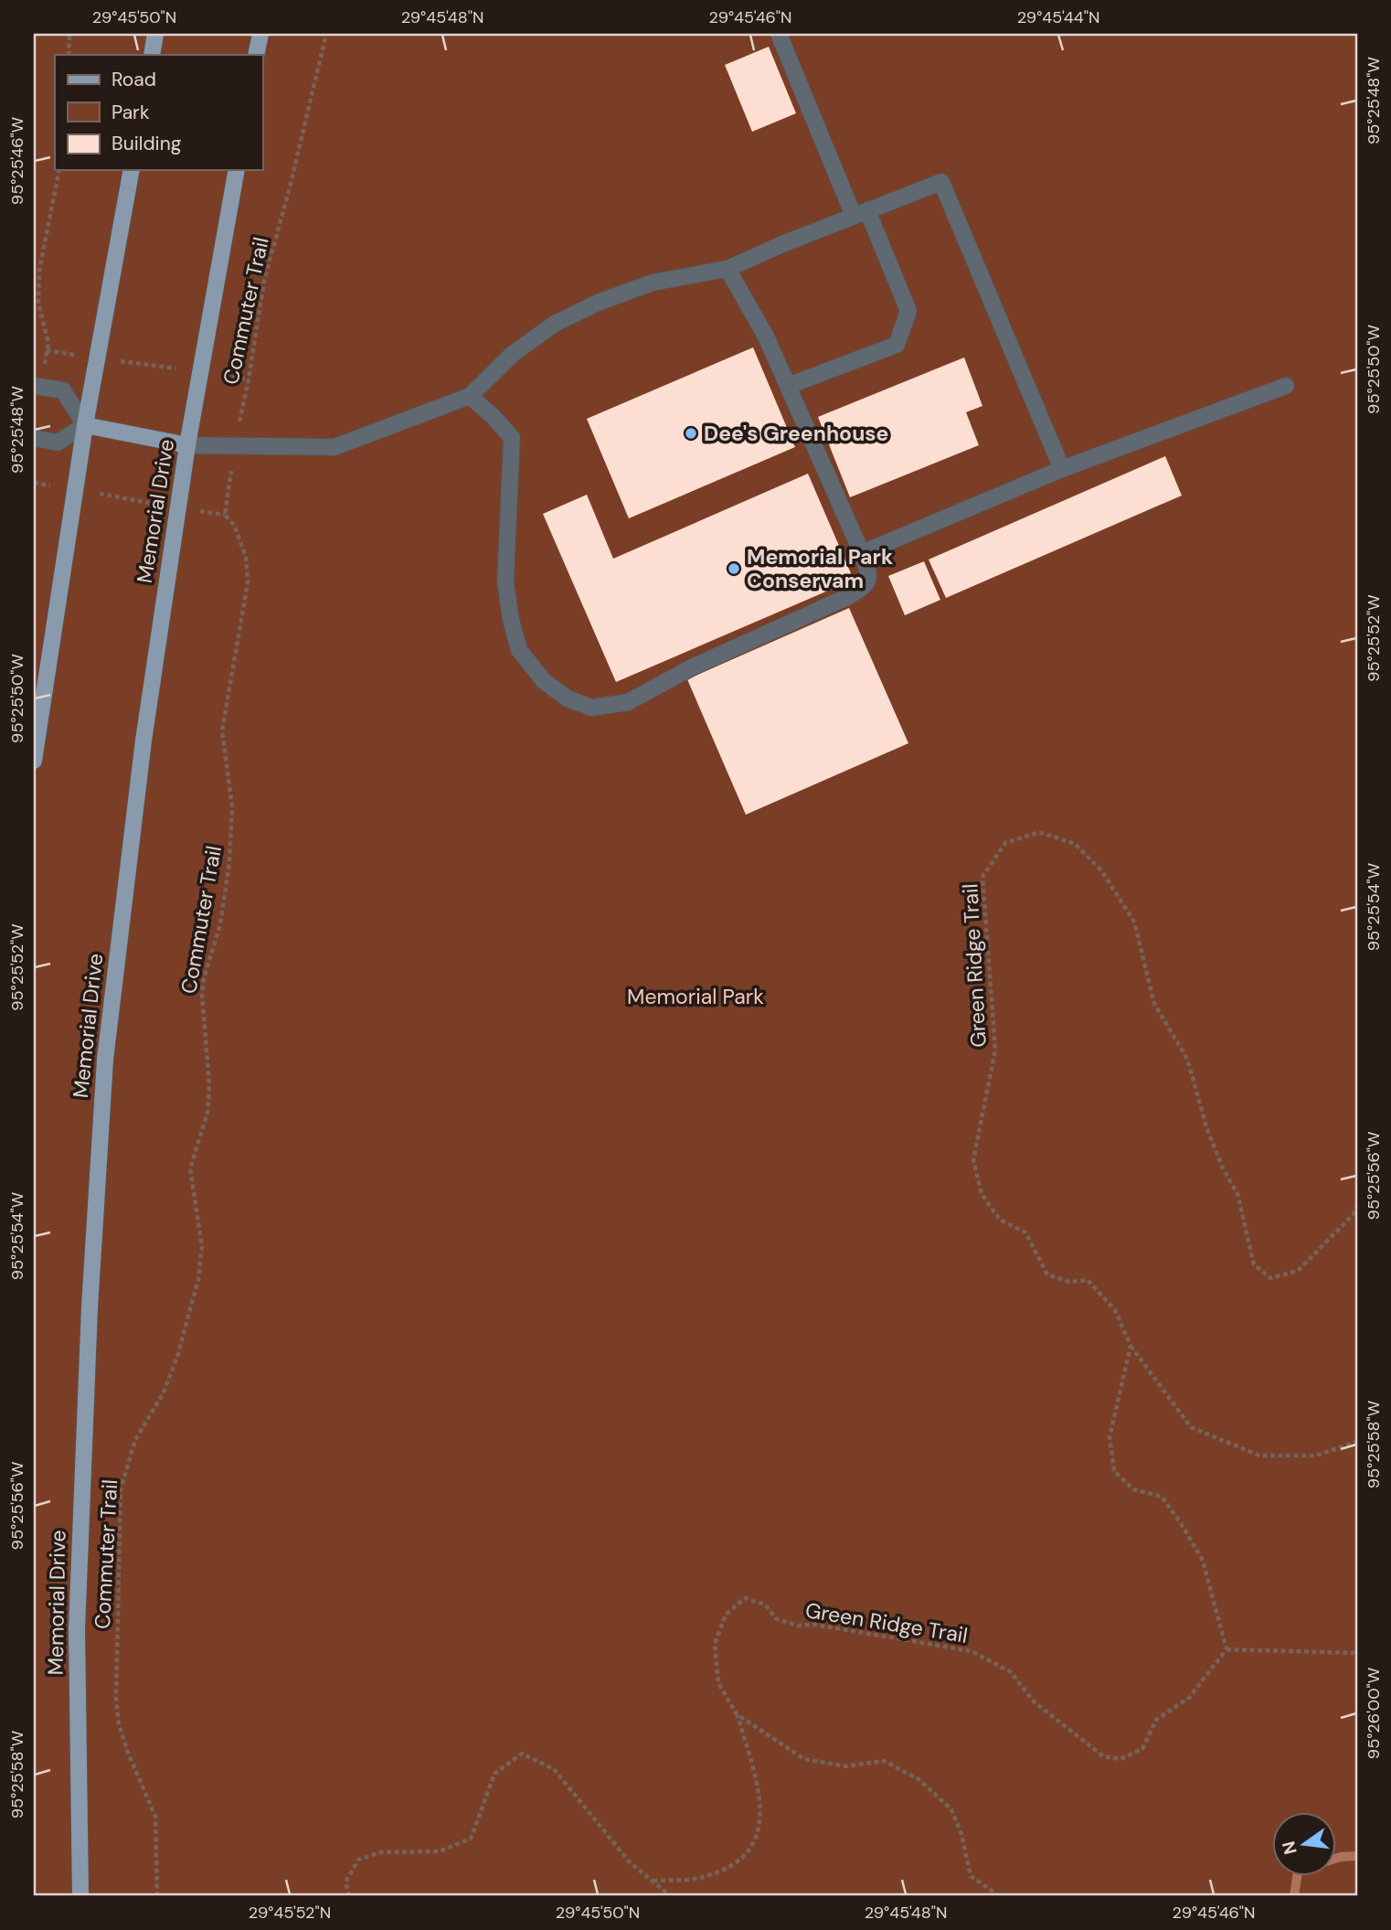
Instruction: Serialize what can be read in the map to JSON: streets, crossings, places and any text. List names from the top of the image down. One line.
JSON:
{"streets":{"main road":["Memorial Drive"],"path":["Commuter Trail","Green Ridge Trail"]},"parks":["Memorial Park"],"places":["Dee's Greenhouse","Memorial Park Conservam"],"legend":["Road","Park","Building"],"north":"left","coordinates":["29°45'50\"N","29°45'48\"N","29°45'46\"N","29°45'44\"N","95°25'48\"W","95°25'46\"W","95°25'50\"W","95°25'52\"W","95°25'54\"W","95°25'56\"W","95°25'58\"W","95°26'00\"W","29°45'52\"N"]}
